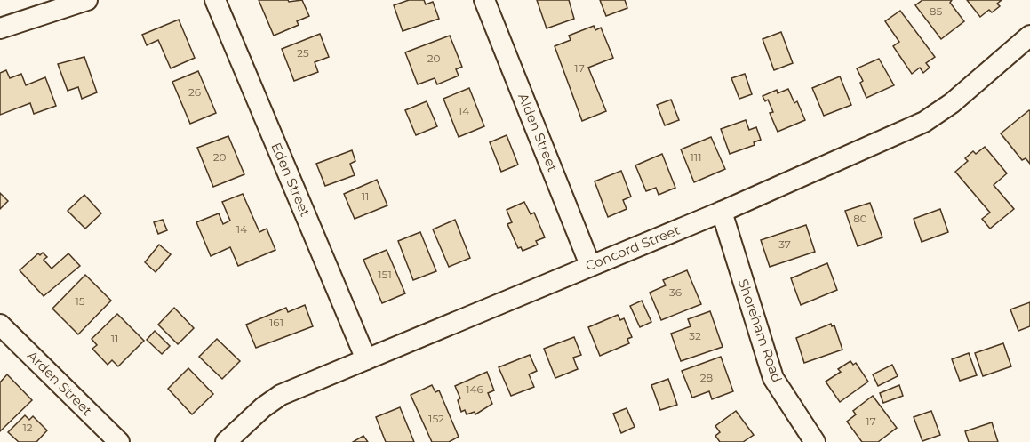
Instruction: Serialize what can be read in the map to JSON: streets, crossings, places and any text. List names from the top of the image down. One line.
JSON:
{"streets":{"street":["Alden Street","Eden Street","Concord Street","Shoreham Road","Arden Street"]},"crossings":[["Alden Street","Concord Street"],["Eden Street","Concord Street"],["Concord Street","Shoreham Road"]],"house_numbers":["85","25","20","17","26","14","20","111","11","80","14","37","151","36","15","161","32","11","28","146","152","17","12"]}
